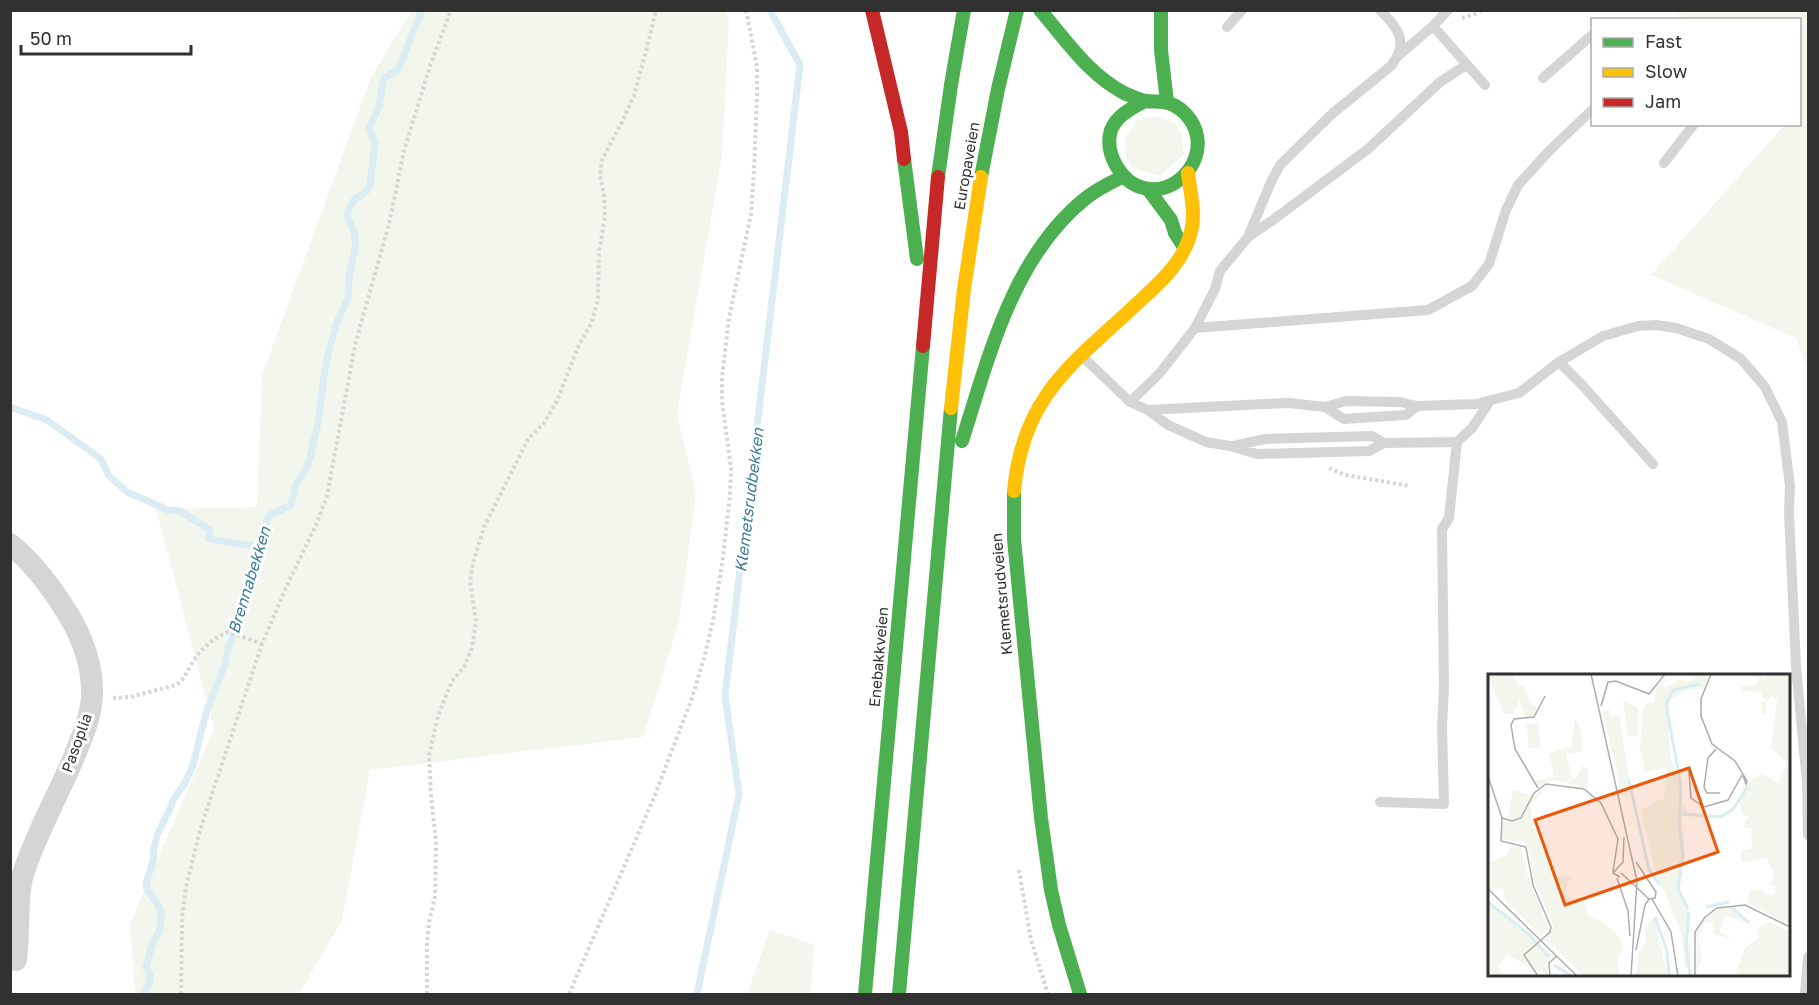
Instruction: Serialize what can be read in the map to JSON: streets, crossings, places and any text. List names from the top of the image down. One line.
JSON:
{"streets":{"main road":["Europaveien","Klemetsrudveien","Enebakkveien"],"street":["Pasoplia"]},"crossings":[["Europaveien","Enebakkveien"]],"water":["Klemetsrudbekken","Brennabekken"],"legend":["Fast","Slow","Jam"],"scale_bar":"50 m"}
